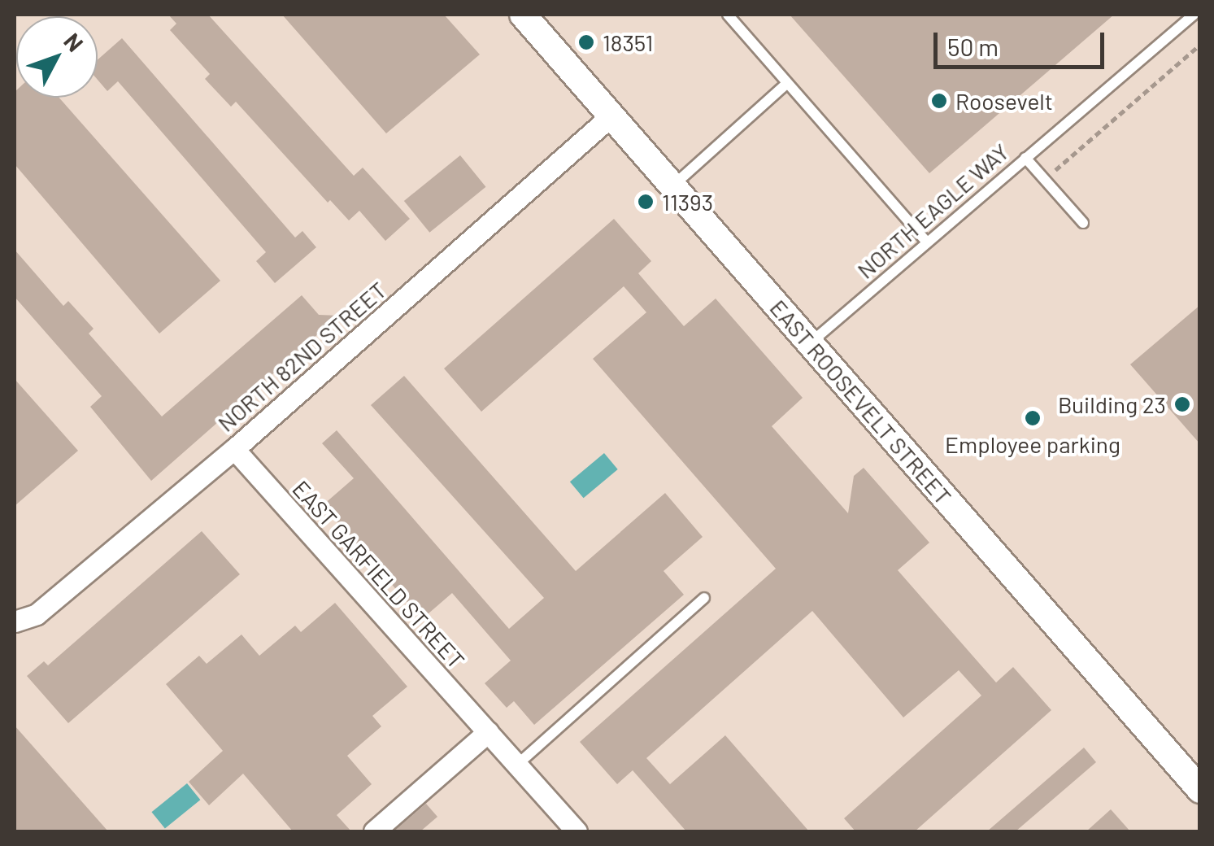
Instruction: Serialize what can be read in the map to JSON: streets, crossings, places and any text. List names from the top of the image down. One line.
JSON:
{"streets":{"street":["NORTH 82ND STREET","EAST ROOSEVELT STREET","EAST GARFIELD STREET"],"lane":["NORTH EAGLE WAY"]},"crossings":[["NORTH EAGLE WAY","EAST ROOSEVELT STREET"],["NORTH 82ND STREET","EAST ROOSEVELT STREET"],["NORTH 82ND STREET","EAST GARFIELD STREET"]],"places":["18351","Roosevelt","11393","Building 23","Employee parking"],"scale_bar":"50 m","north":"top right"}
